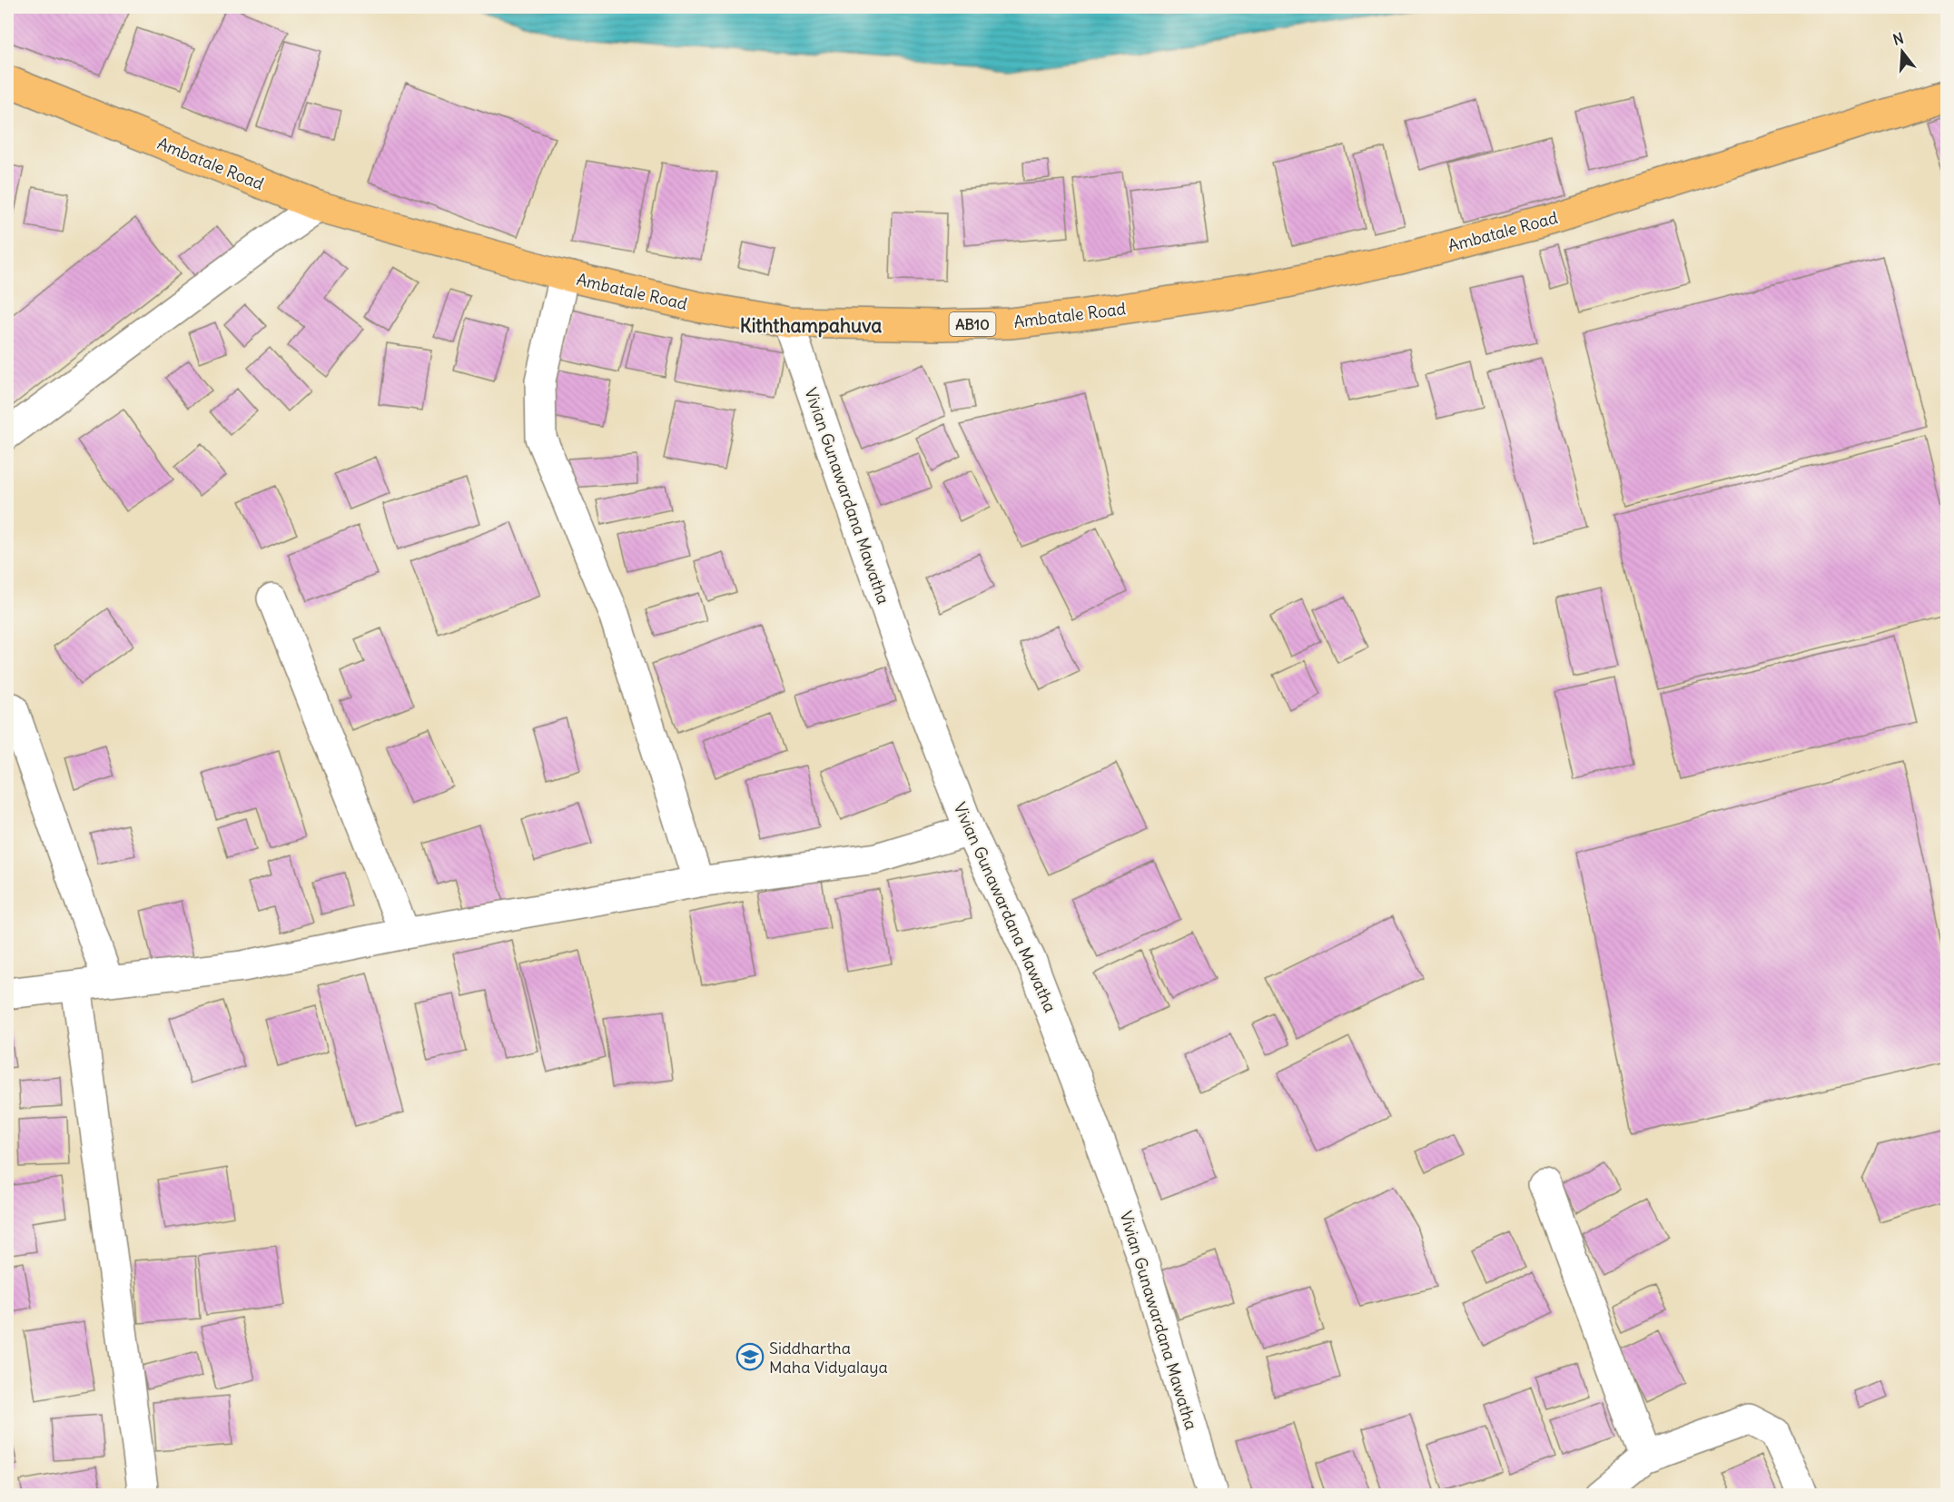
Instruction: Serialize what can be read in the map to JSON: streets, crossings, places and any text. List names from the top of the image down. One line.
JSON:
{"streets":{"main road":["Ambatale Road","AB10"],"street":["Vivian Gunawardana Mawatha"]},"crossings":[["Ambatale Road","Vivian Gunawardana Mawatha"]],"districts":["Kiththampahuva"],"places":{"school or university":["Siddhartha Maha Vidyalaya"]},"north":"top"}
